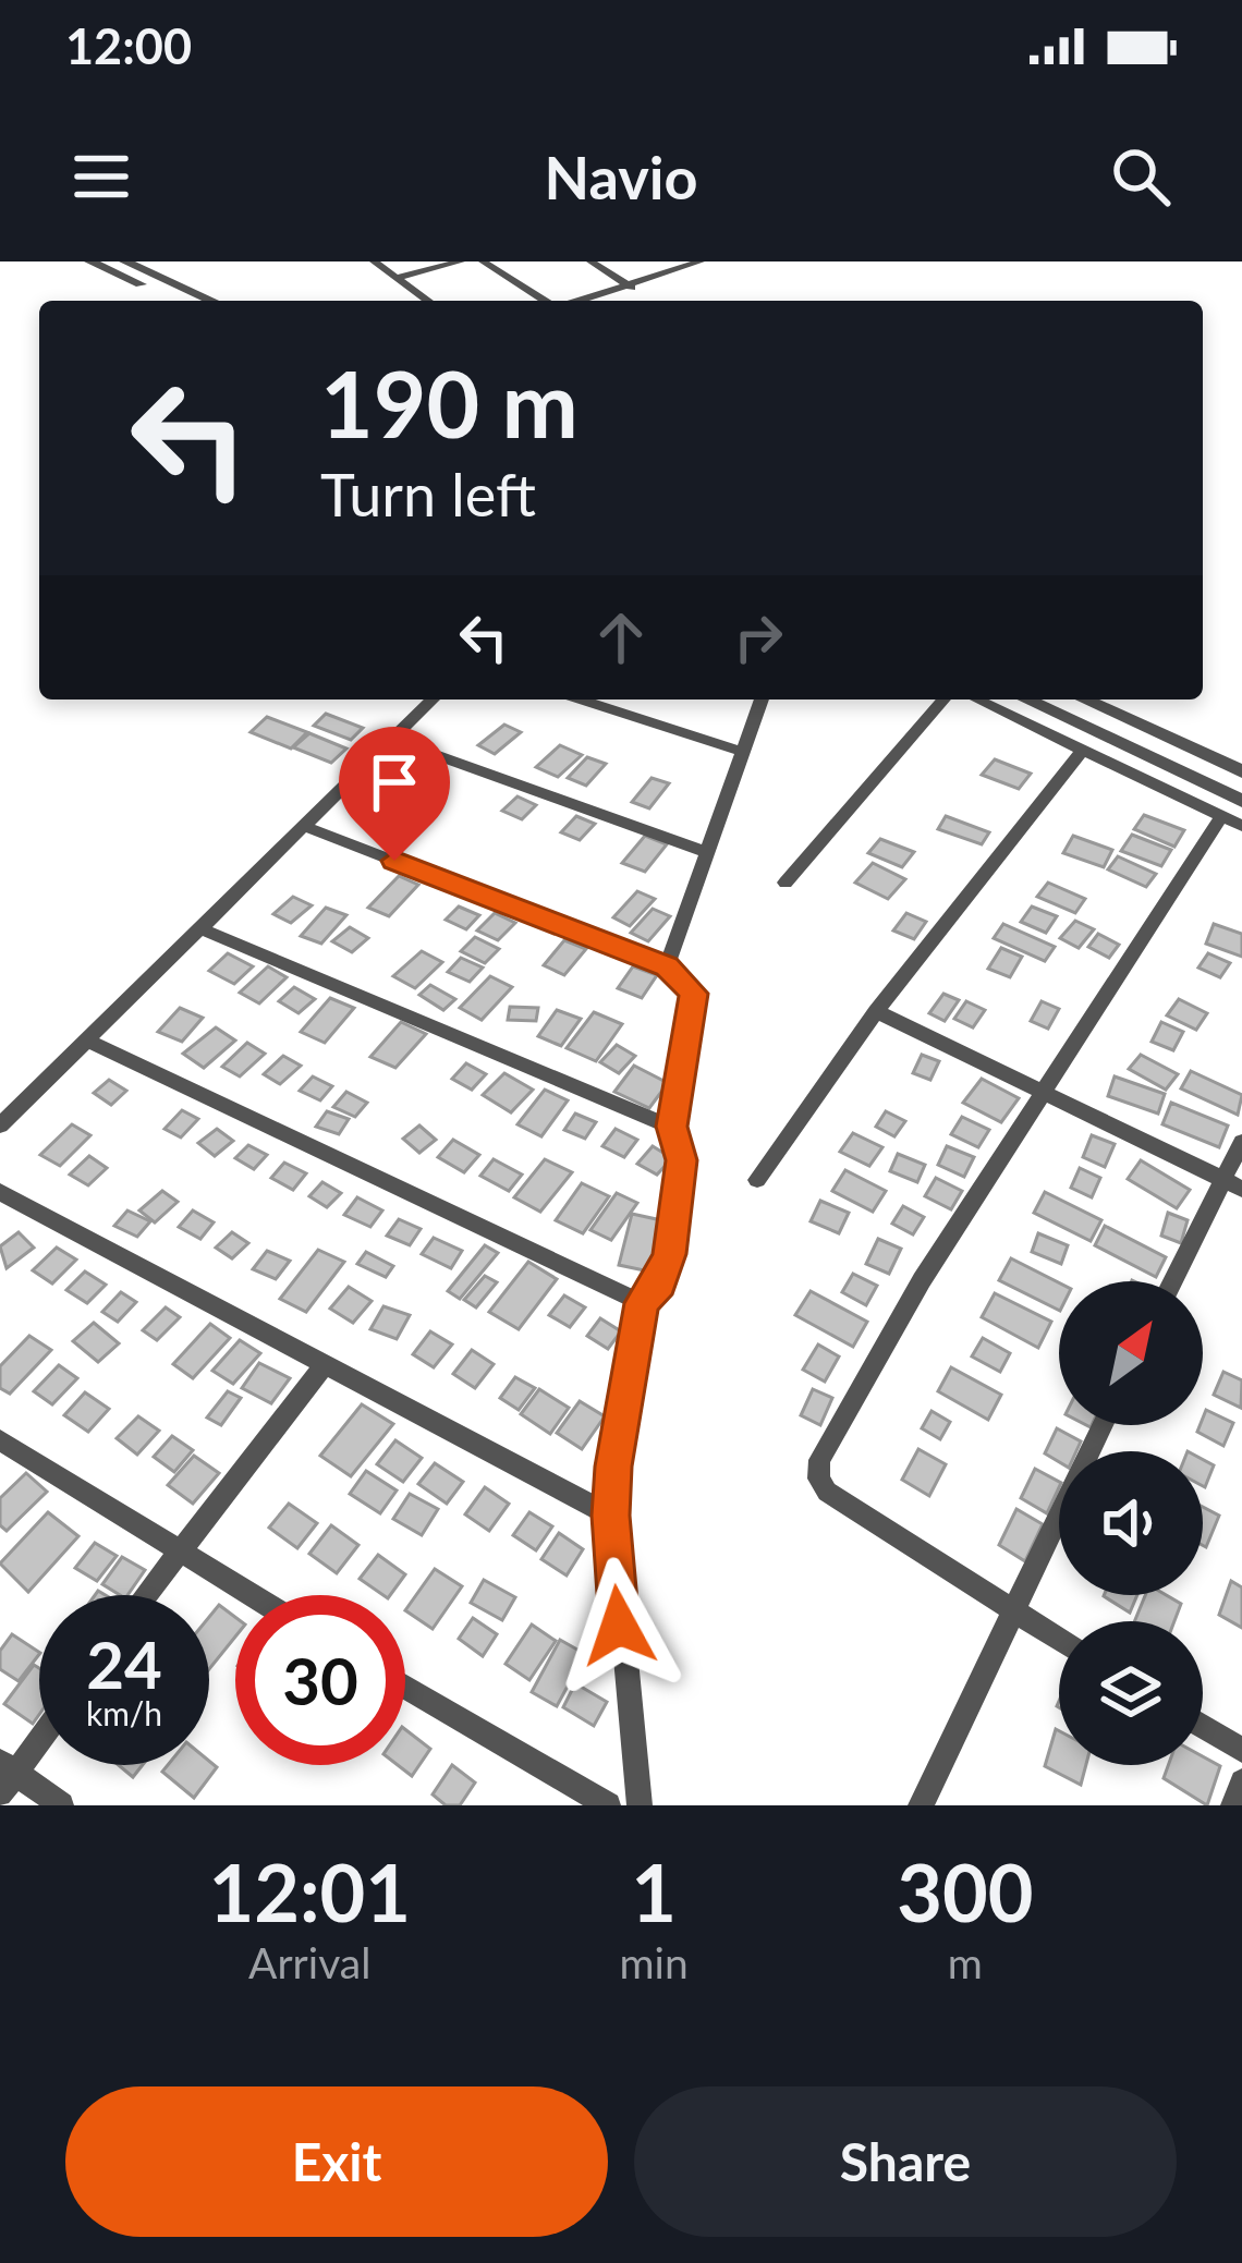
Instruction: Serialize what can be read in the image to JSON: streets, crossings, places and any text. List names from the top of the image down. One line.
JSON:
{"north":"top right","page":{"status":"12:00","header":"Navio","turn":["190 m","Turn left"],"speed":"24 km/h","limit":"30","eta":["12:01","Arrival","1","min","300","m"],"buttons":["Exit","Share"]}}
